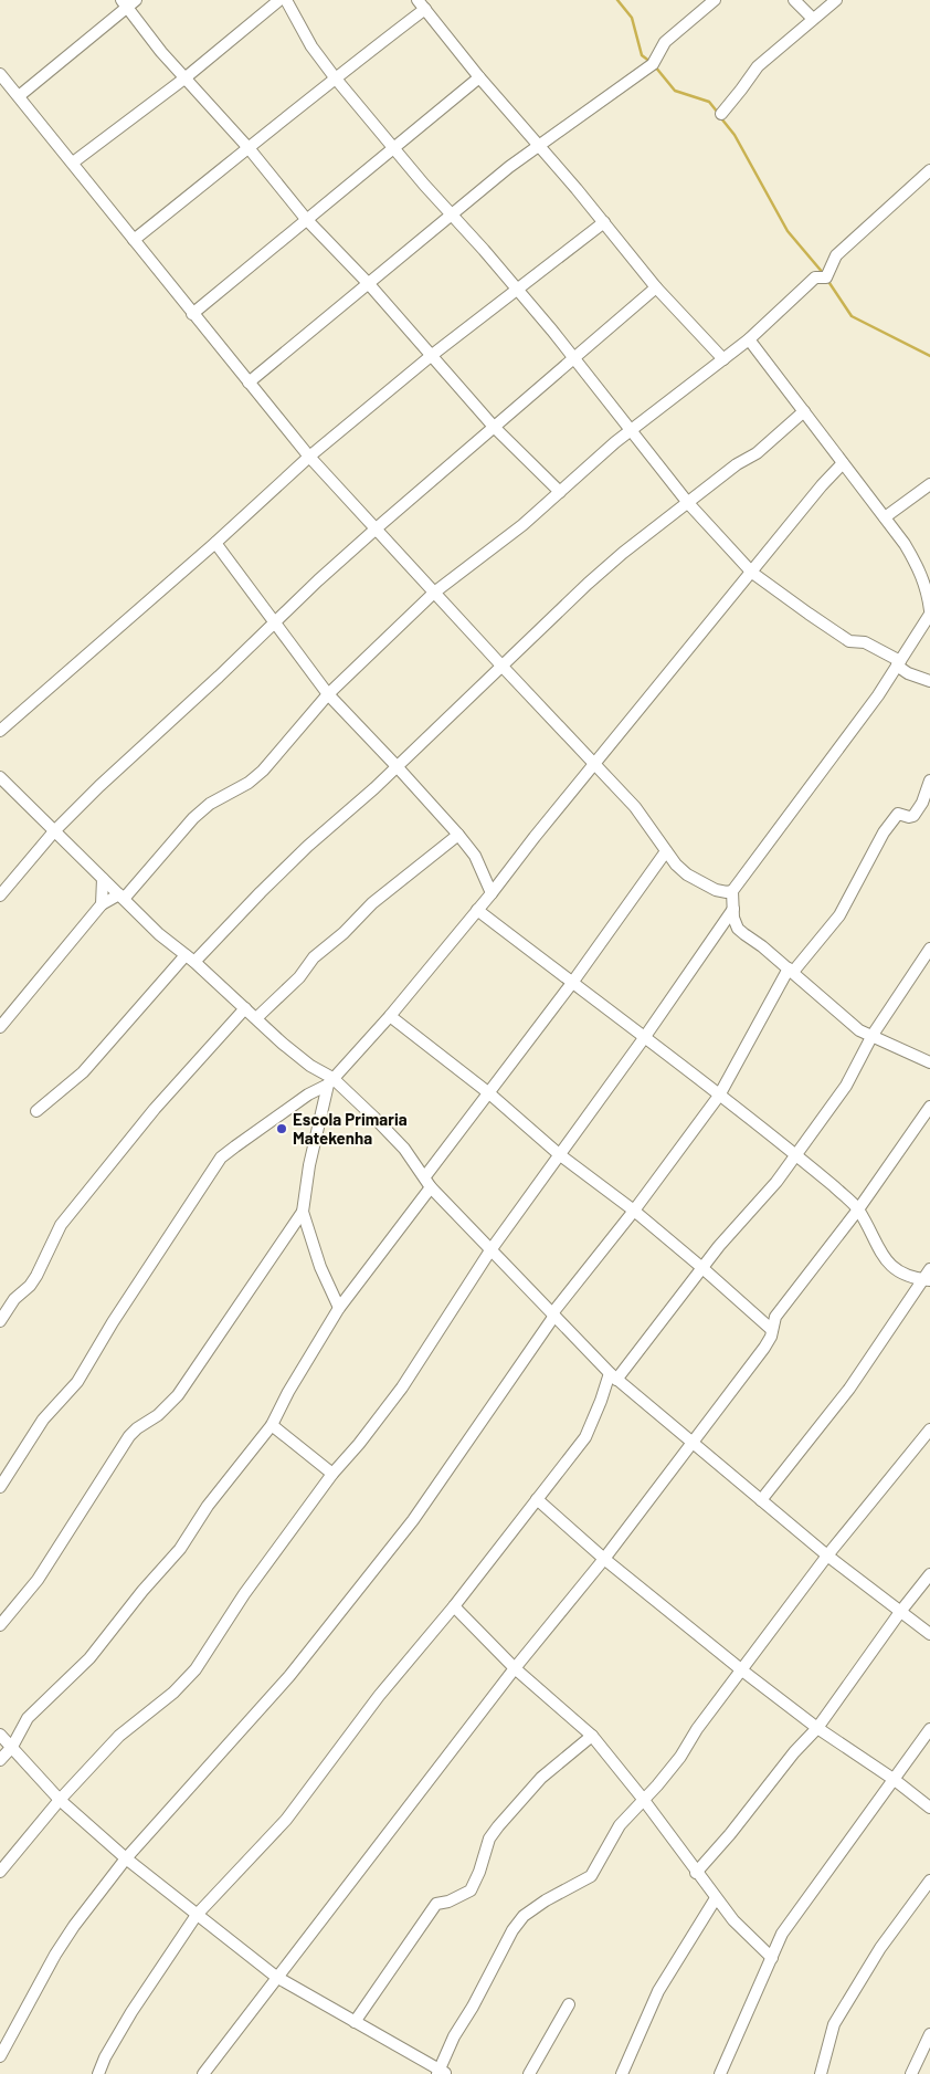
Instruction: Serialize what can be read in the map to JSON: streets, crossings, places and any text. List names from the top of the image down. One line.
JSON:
{"places":["Escola Primaria Matekenha"]}
